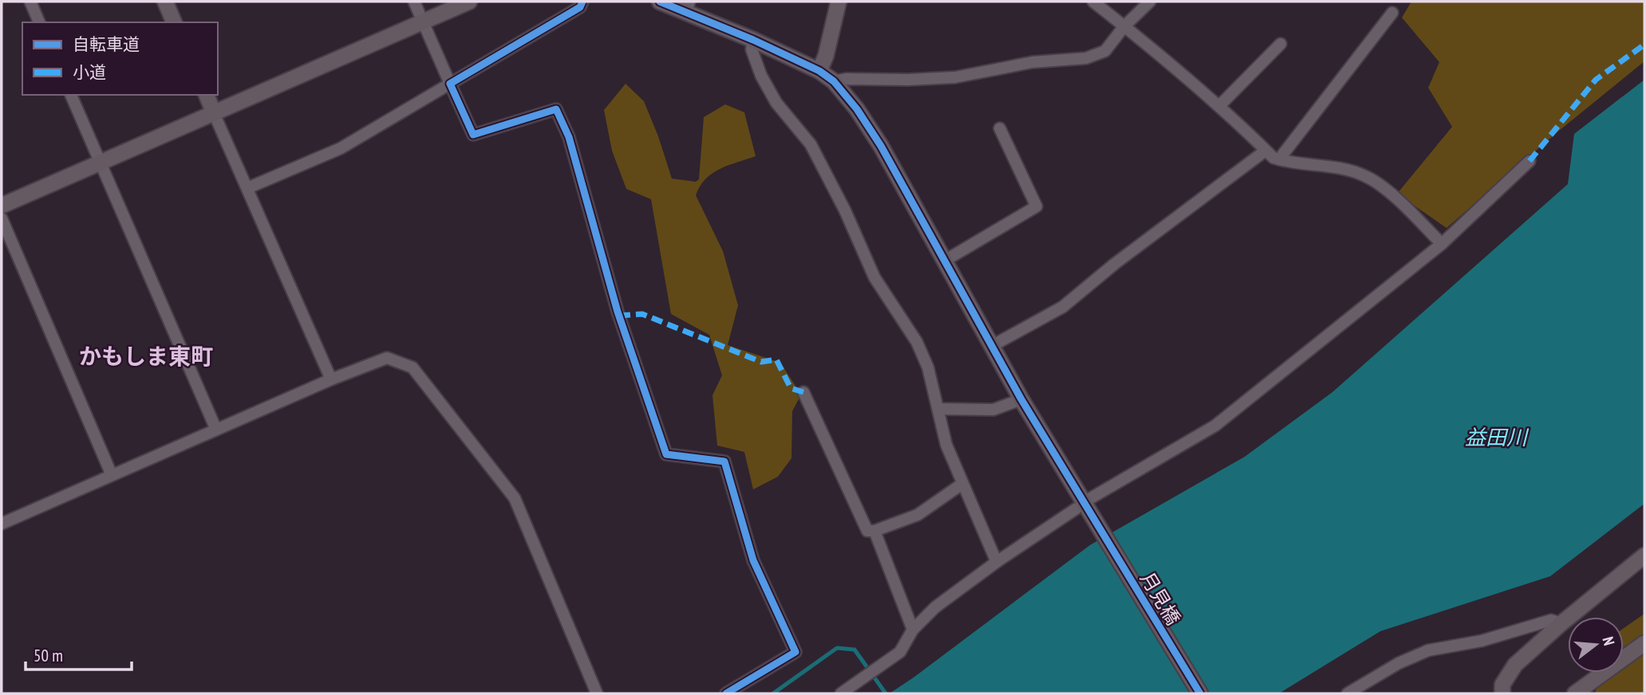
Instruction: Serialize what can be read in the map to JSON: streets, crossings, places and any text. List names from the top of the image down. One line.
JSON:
{"streets":{"street":["月見橋"]},"districts":["かもしま東町"],"water":["益田川"],"legend":["自転車道","小道"],"scale_bar":"50 m","north":"right"}
